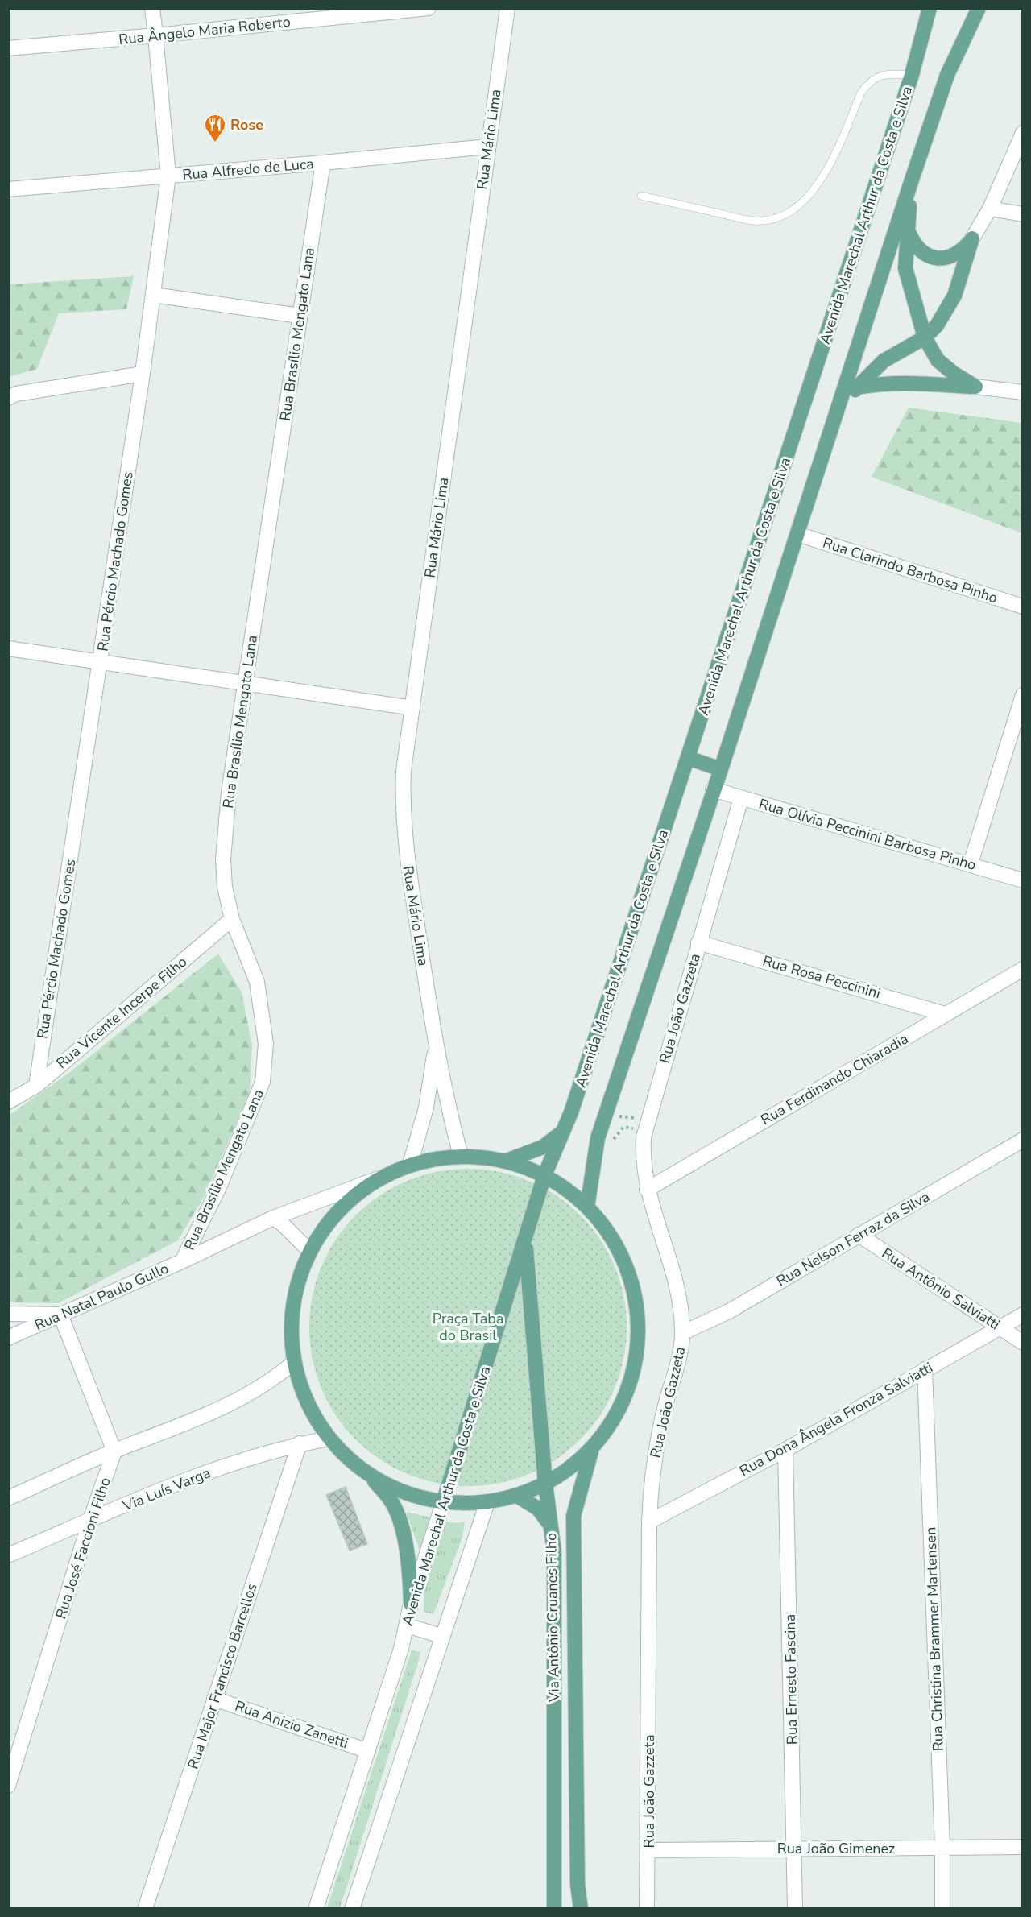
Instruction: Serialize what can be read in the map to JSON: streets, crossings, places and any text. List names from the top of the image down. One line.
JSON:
{"streets":{"main road":["Avenida Marechal Arthur da Costa e Silva","Via Antônio Cruanes Filho"],"street":["Rua Ângelo Maria Roberto","Rua Mário Lima","Rua Alfredo de Luca","Rua Brasílio Mengato Lana","Rua Pércio Machado Gomes","Rua Clarindo Barbosa Pinho","Rua Olívia Peccinini Barbosa Pinho","Rua Rosa Peccinini","Rua João Gazzeta","Rua Vicente Incerpe Filho","Rua Ferdinando Chiaradia","Rua Nelson Ferraz da Silva","Rua Antônio Salviatti","Rua Natal Paulo Gullo","Rua Dona Ângela Fronza Salviatti","Via Luís Varga","Rua José Faccioni Filho","Rua Christina Brammer Martensen","Rua Major Francisco Barcellos","Rua Ernesto Fascina","Rua Anizio Zanetti","Rua João Gimenez"]},"crossings":[["Rua Ângelo Maria Roberto","Rua Pércio Machado Gomes"],["Rua Mário Lima","Rua Alfredo de Luca"],["Rua Alfredo de Luca","Rua Brasílio Mengato Lana"],["Rua Alfredo de Luca","Rua Pércio Machado Gomes"],["Avenida Marechal Arthur da Costa e Silva","Via Antônio Cruanes Filho"],["Avenida Marechal Arthur da Costa e Silva","Rua Anizio Zanetti"],["Rua Brasílio Mengato Lana","Rua Vicente Incerpe Filho"],["Rua Brasílio Mengato Lana","Rua Natal Paulo Gullo"],["Rua Pércio Machado Gomes","Rua Vicente Incerpe Filho"],["Rua Olívia Peccinini Barbosa Pinho","Rua João Gazzeta"],["Rua Rosa Peccinini","Rua João Gazzeta"],["Rua Rosa Peccinini","Rua Ferdinando Chiaradia"],["Rua João Gazzeta","Rua Ferdinando Chiaradia"],["Rua João Gazzeta","Rua Nelson Ferraz da Silva"],["Rua João Gazzeta","Rua Dona Ângela Fronza Salviatti"],["Rua João Gazzeta","Rua João Gimenez"],["Rua Nelson Ferraz da Silva","Rua Antônio Salviatti"],["Rua Antônio Salviatti","Rua Dona Ângela Fronza Salviatti"],["Rua Dona Ângela Fronza Salviatti","Rua Christina Brammer Martensen"],["Rua Dona Ângela Fronza Salviatti","Rua Ernesto Fascina"],["Via Luís Varga","Rua José Faccioni Filho"],["Via Luís Varga","Rua Major Francisco Barcellos"],["Rua Christina Brammer Martensen","Rua João Gimenez"],["Rua Major Francisco Barcellos","Rua Anizio Zanetti"],["Rua Ernesto Fascina","Rua João Gimenez"]],"parks":["Praça Taba do Brasil"],"places":{"restaurant":["Rose"]}}
